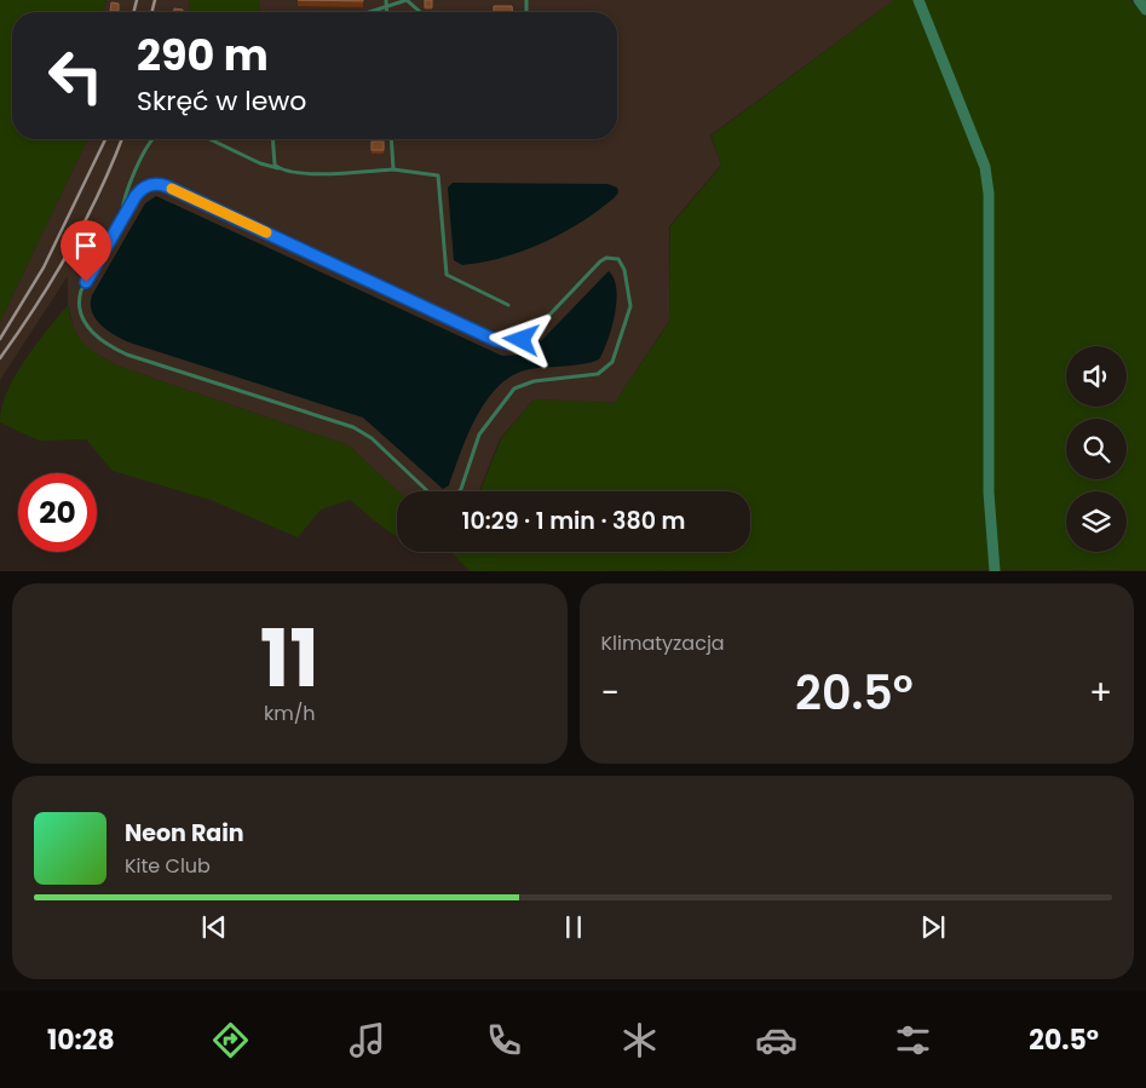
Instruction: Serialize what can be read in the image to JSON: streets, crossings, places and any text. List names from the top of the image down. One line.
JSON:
{"page":{"turn":["290 m","Skręć w lewo"],"limit":"20","trip":"10:29 · 1 min · 380 m","tile":[["11","km/h"],"Klimatyzacja"],"heat":["−","20.5°","+"],"song":["Neon Rain","Kite Club"],"tabs":["10:28","20.5°"]}}
